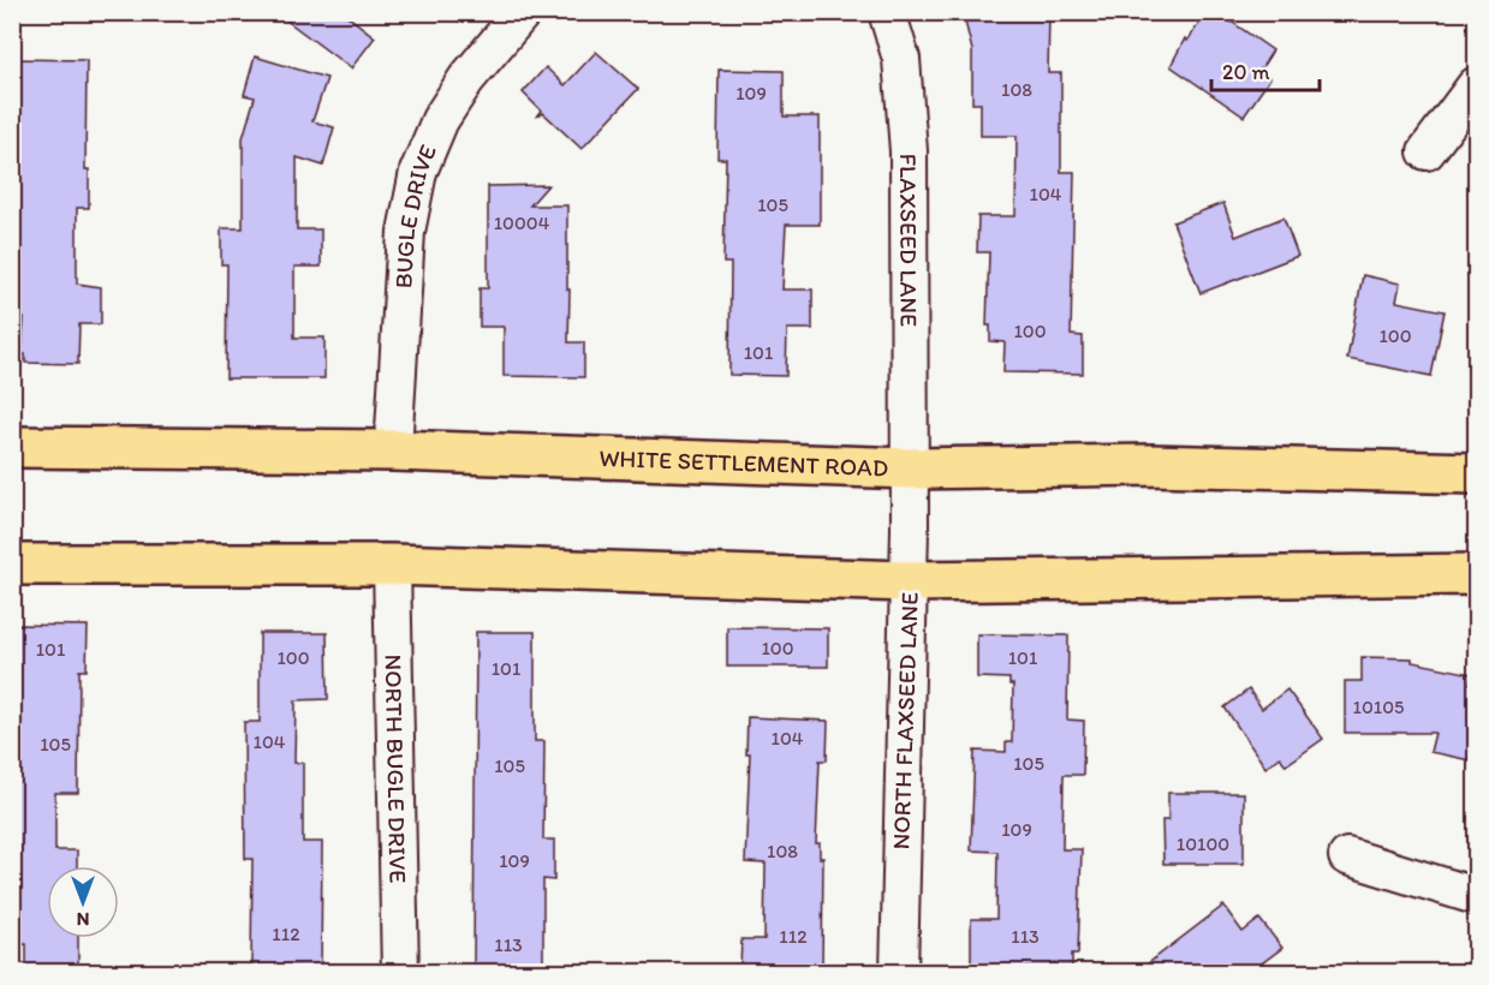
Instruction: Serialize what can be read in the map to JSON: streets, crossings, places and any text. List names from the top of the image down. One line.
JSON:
{"streets":{"main road":["WHITE SETTLEMENT ROAD"],"street":["BUGLE DRIVE","FLAXSEED LANE","NORTH FLAXSEED LANE","NORTH BUGLE DRIVE"]},"crossings":[["BUGLE DRIVE","WHITE SETTLEMENT ROAD"],["FLAXSEED LANE","WHITE SETTLEMENT ROAD"],["FLAXSEED LANE","NORTH FLAXSEED LANE"],["WHITE SETTLEMENT ROAD","NORTH FLAXSEED LANE"]],"house_numbers":["108","109","104","105","10004","100","100","101","100","101","100","101","101","10105","104","104","105","105","105","109","10100","108","109","112","112","113","113"],"scale_bar":"20 m","north":"bottom"}
